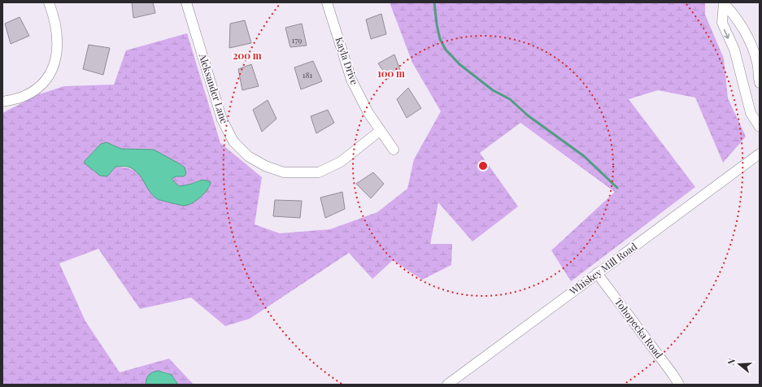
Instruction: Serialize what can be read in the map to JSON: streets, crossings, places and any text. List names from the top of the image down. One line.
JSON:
{"streets":{"street":["Kayla Drive","Aleksander Lane","Whiskey Mill Road","Tohopecka Road"]},"crossings":[["Kayla Drive","Aleksander Lane"],["Whiskey Mill Road","Tohopecka Road"]],"house_numbers":["179","181"],"north":"left","rings":["200 m","100 m"]}
